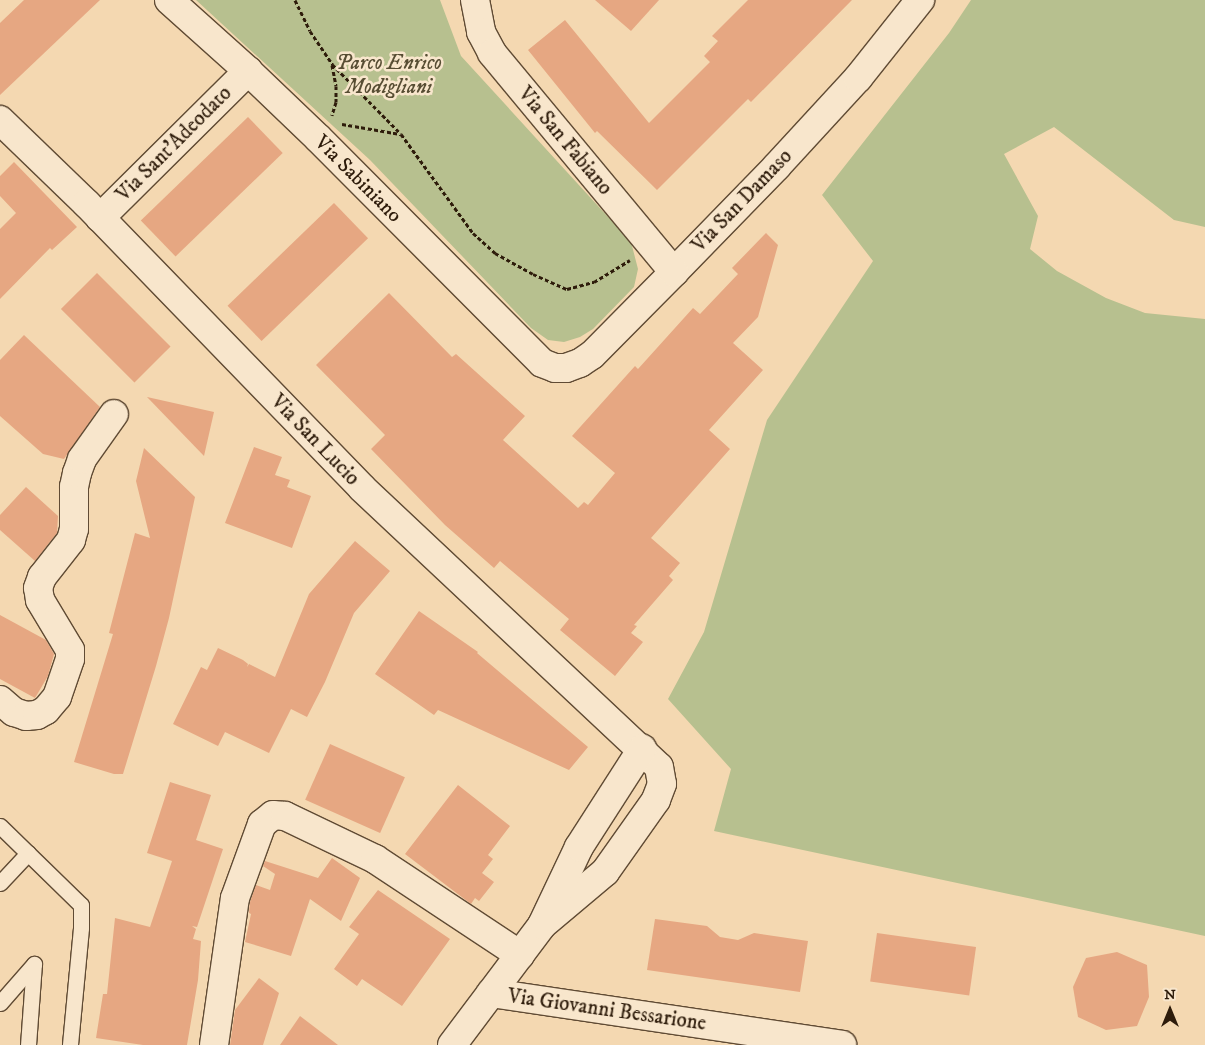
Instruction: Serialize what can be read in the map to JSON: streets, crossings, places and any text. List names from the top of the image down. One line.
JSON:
{"streets":{"street":["Via San Fabiano","Via Sant'Adeodato","Via Sabiniano","Via San Damaso","Via San Lucio","Via Giovanni Bessarione"]},"crossings":[["Via San Fabiano","Via San Damaso"],["Via Sant'Adeodato","Via Sabiniano"],["Via Sant'Adeodato","Via San Lucio"],["Via Sabiniano","Via San Damaso"]],"parks":["Parco Enrico Modigliani"],"north":"top"}
